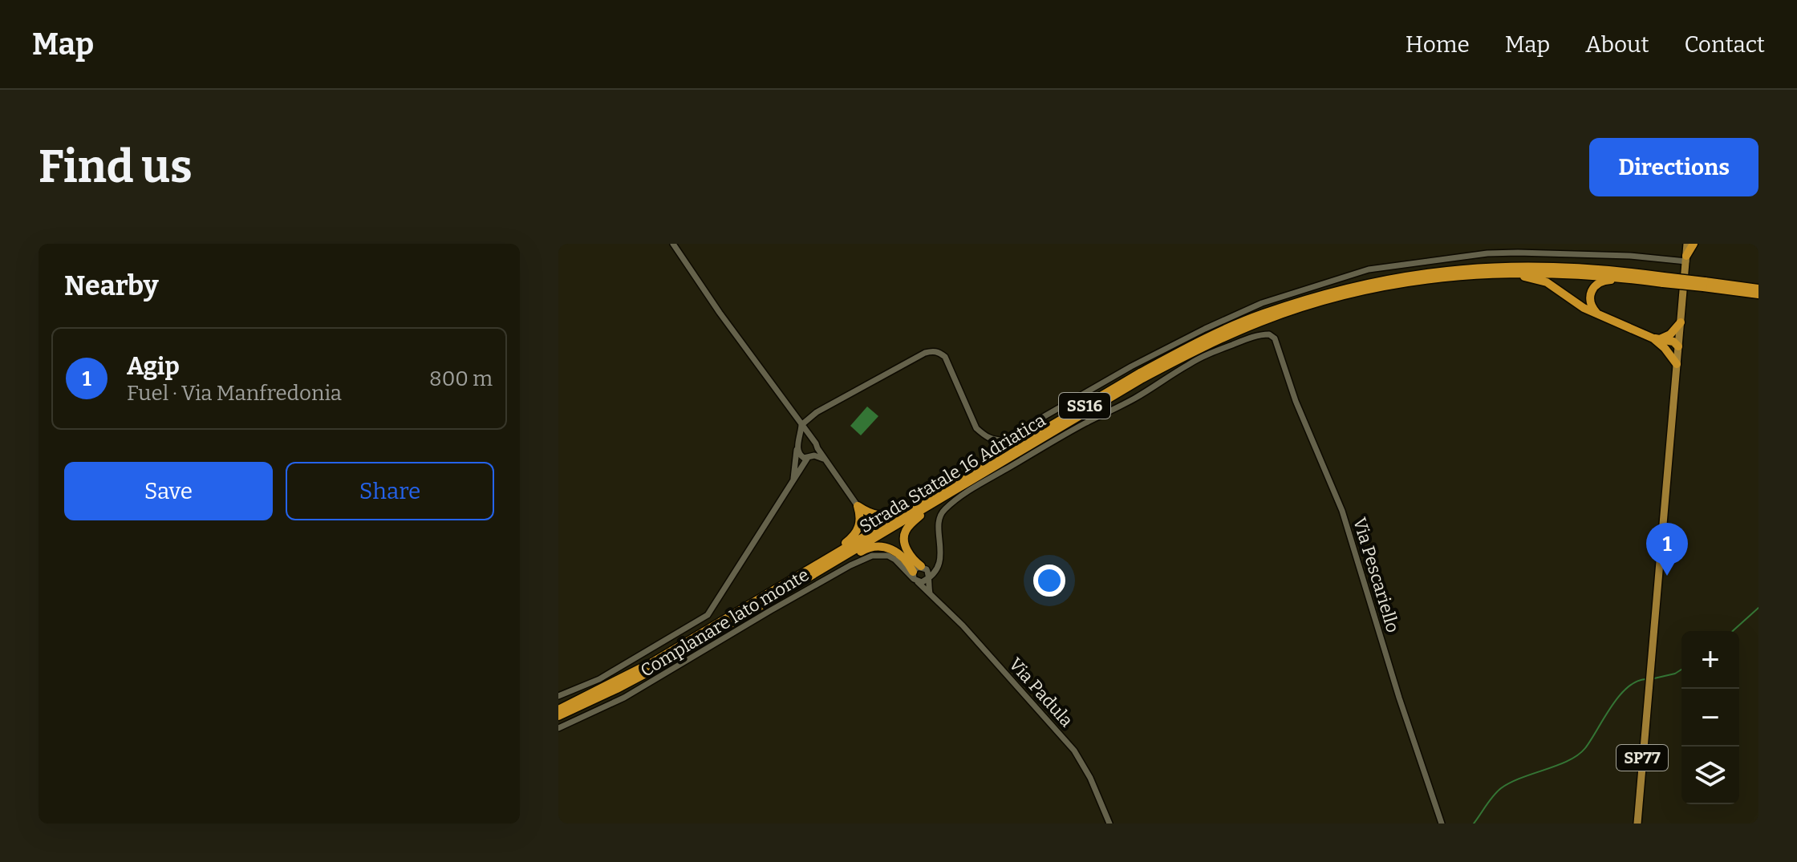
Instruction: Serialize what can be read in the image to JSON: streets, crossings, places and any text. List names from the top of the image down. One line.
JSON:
{"streets":{"highway":["SS16","Strada Statale 16 Adriatica"],"main road":["SP77"],"street":["Via Pescariello","Complanare lato monte","Via Padula"]},"crossings":[["Complanare lato monte","Via Padula"]],"page":{"header":"Map","nav":["Home","Map","About","Contact"],"buttons":["Directions",["Save","Share"]],"title":"Find us","heading":"Nearby","list":[{"mark":"1","name":"Agip","note":"Fuel · Via Manfredonia","value":"800 m"}],"pins":"1","map_buttons":["+","−"]}}
